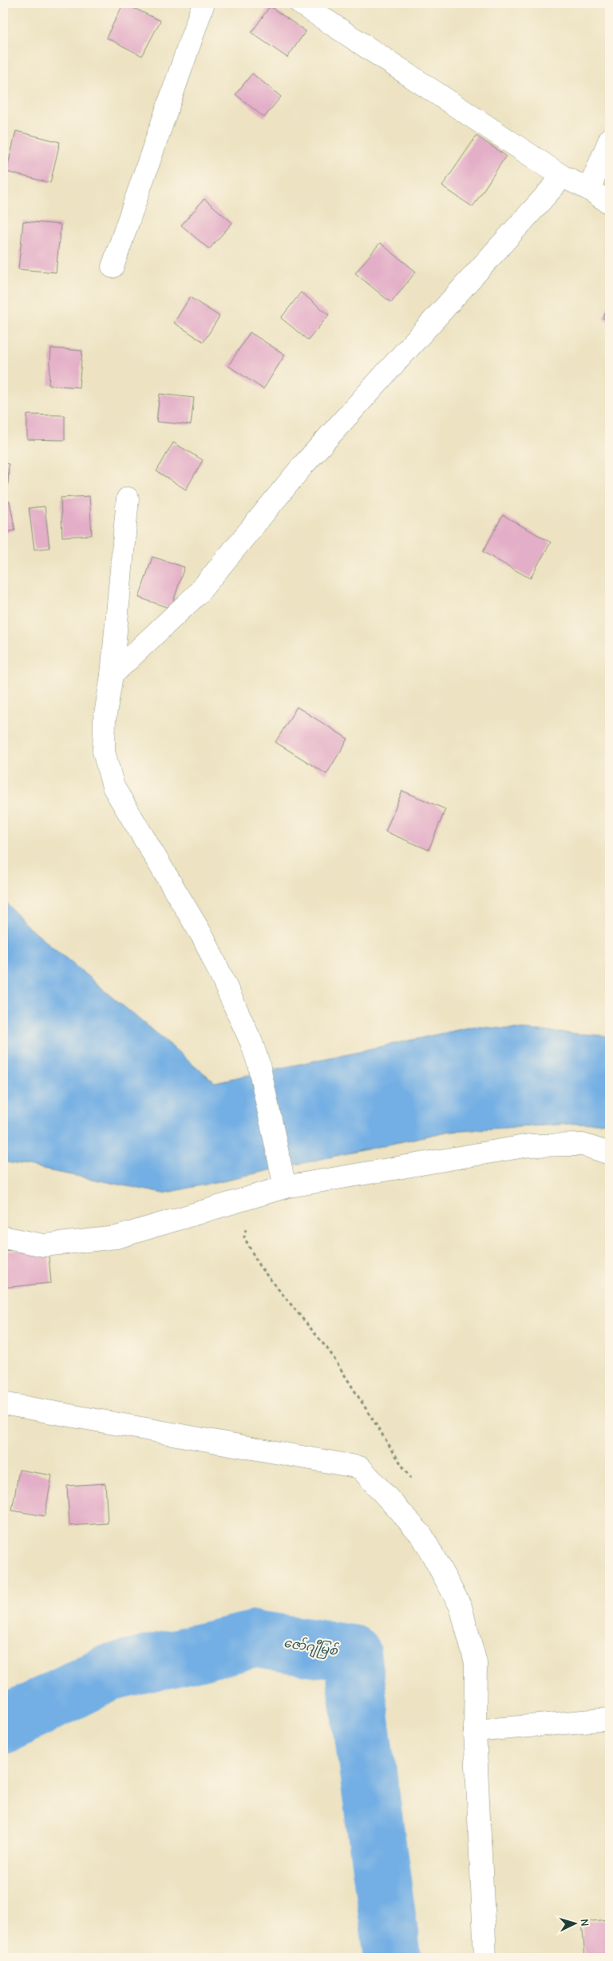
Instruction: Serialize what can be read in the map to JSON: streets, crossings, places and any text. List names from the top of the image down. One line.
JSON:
{"water":["ဇော်ဂျီမြစ်"],"north":"right"}
